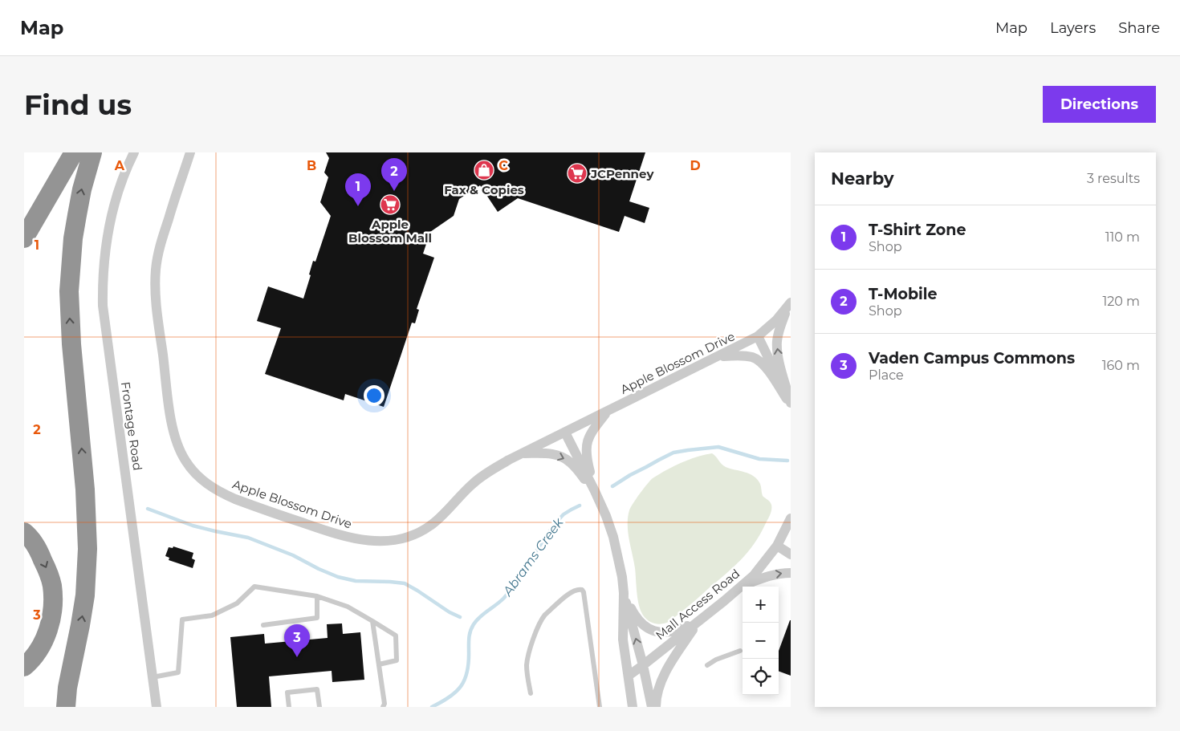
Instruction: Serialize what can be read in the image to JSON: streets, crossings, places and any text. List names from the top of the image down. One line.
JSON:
{"streets":{"street":["Apple Blossom Drive","Frontage Road","Mall Access Road"]},"water":["Abrams Creek"],"places":{"shop":["Fax & Copies"],"supermarket":["JCPenney","Apple Blossom Mall"]},"page":{"header":"Map","nav":["Map","Layers","Share"],"buttons":"Directions","title":"Find us","heading":["Nearby","3 results"],"pins":["2","1","3"],"list":[{"mark":"1","name":"T-Shirt Zone","note":"Shop","value":"110 m"},{"mark":"2","name":"T-Mobile","note":"Shop","value":"120 m"},{"mark":"3","name":"Vaden Campus Commons","note":"Place","value":"160 m"}],"map_buttons":["+","−"]},"grid":{"columns":["A","B","C","D"],"rows":["1","2","3"]}}
